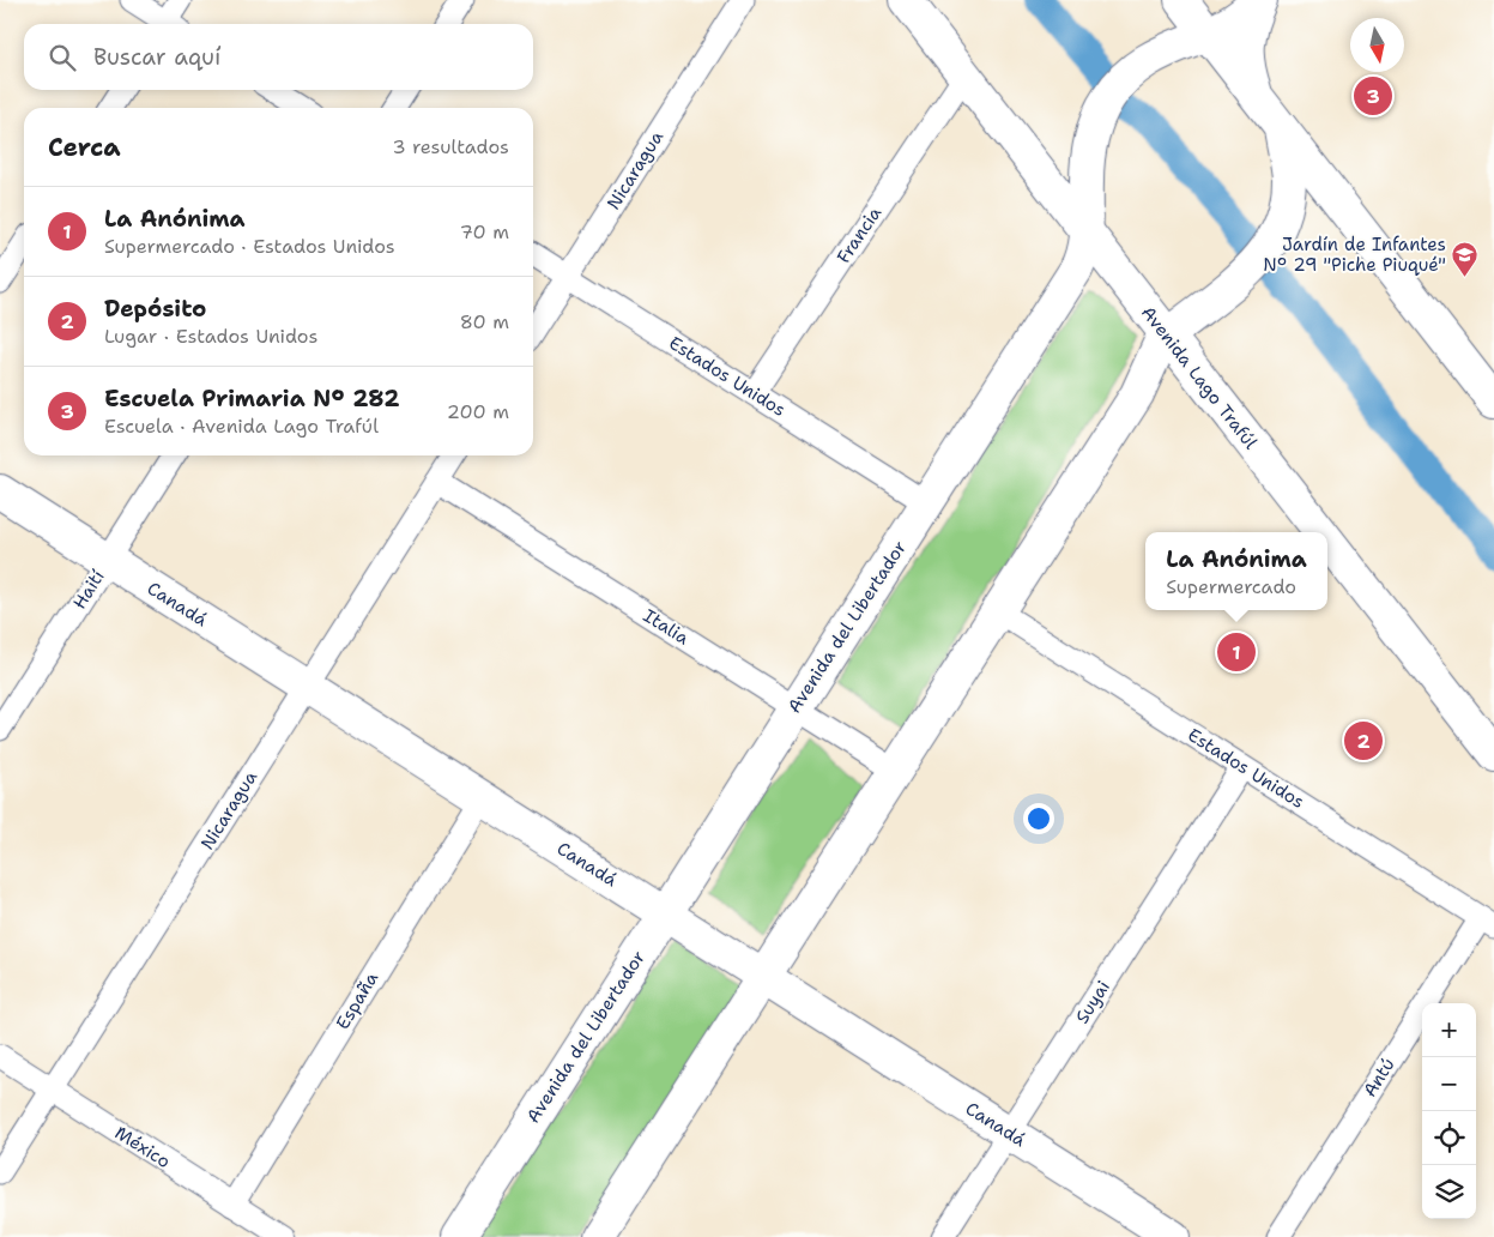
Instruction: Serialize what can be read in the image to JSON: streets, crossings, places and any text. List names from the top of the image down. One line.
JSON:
{"streets":{"main road":["Avenida Lago Trafúl","Canadá","Avenida del Libertador"],"street":["Nicaragua","Francia","Estados Unidos","Haití","Italia","España","Suyai","Antú","México"]},"crossings":[["Nicaragua","Estados Unidos"],["Nicaragua","Canadá"],["Nicaragua","Italia"],["Nicaragua","México"],["Francia","Estados Unidos"],["Francia","Avenida Lago Trafúl"],["Estados Unidos","Avenida del Libertador"],["Estados Unidos","Suyai"],["Estados Unidos","Antú"],["Avenida Lago Trafúl","Avenida del Libertador"],["Haití","Canadá"],["Canadá","Avenida del Libertador"],["Canadá","España"],["Canadá","Suyai"],["Italia","Avenida del Libertador"],["España","México"]],"places":{"school or university":["Jardín de Infantes N° 29 \"Piche Piuqué\""]},"north":"bottom","page":{"search":"Buscar aquí","pins":["3","1","2"],"heading":["Cerca","3 resultados"],"list":[{"mark":"1","name":"La Anónima","note":"Supermercado · Estados Unidos","value":"70 m"},{"mark":"2","name":"Depósito","note":"Lugar · Estados Unidos","value":"80 m"},{"mark":"3","name":"Escuela Primaria N° 282","note":"Escuela · Avenida Lago Trafúl","value":"200 m"}],"popup":["La Anónima","Supermercado"],"map_buttons":["+","−"]}}
